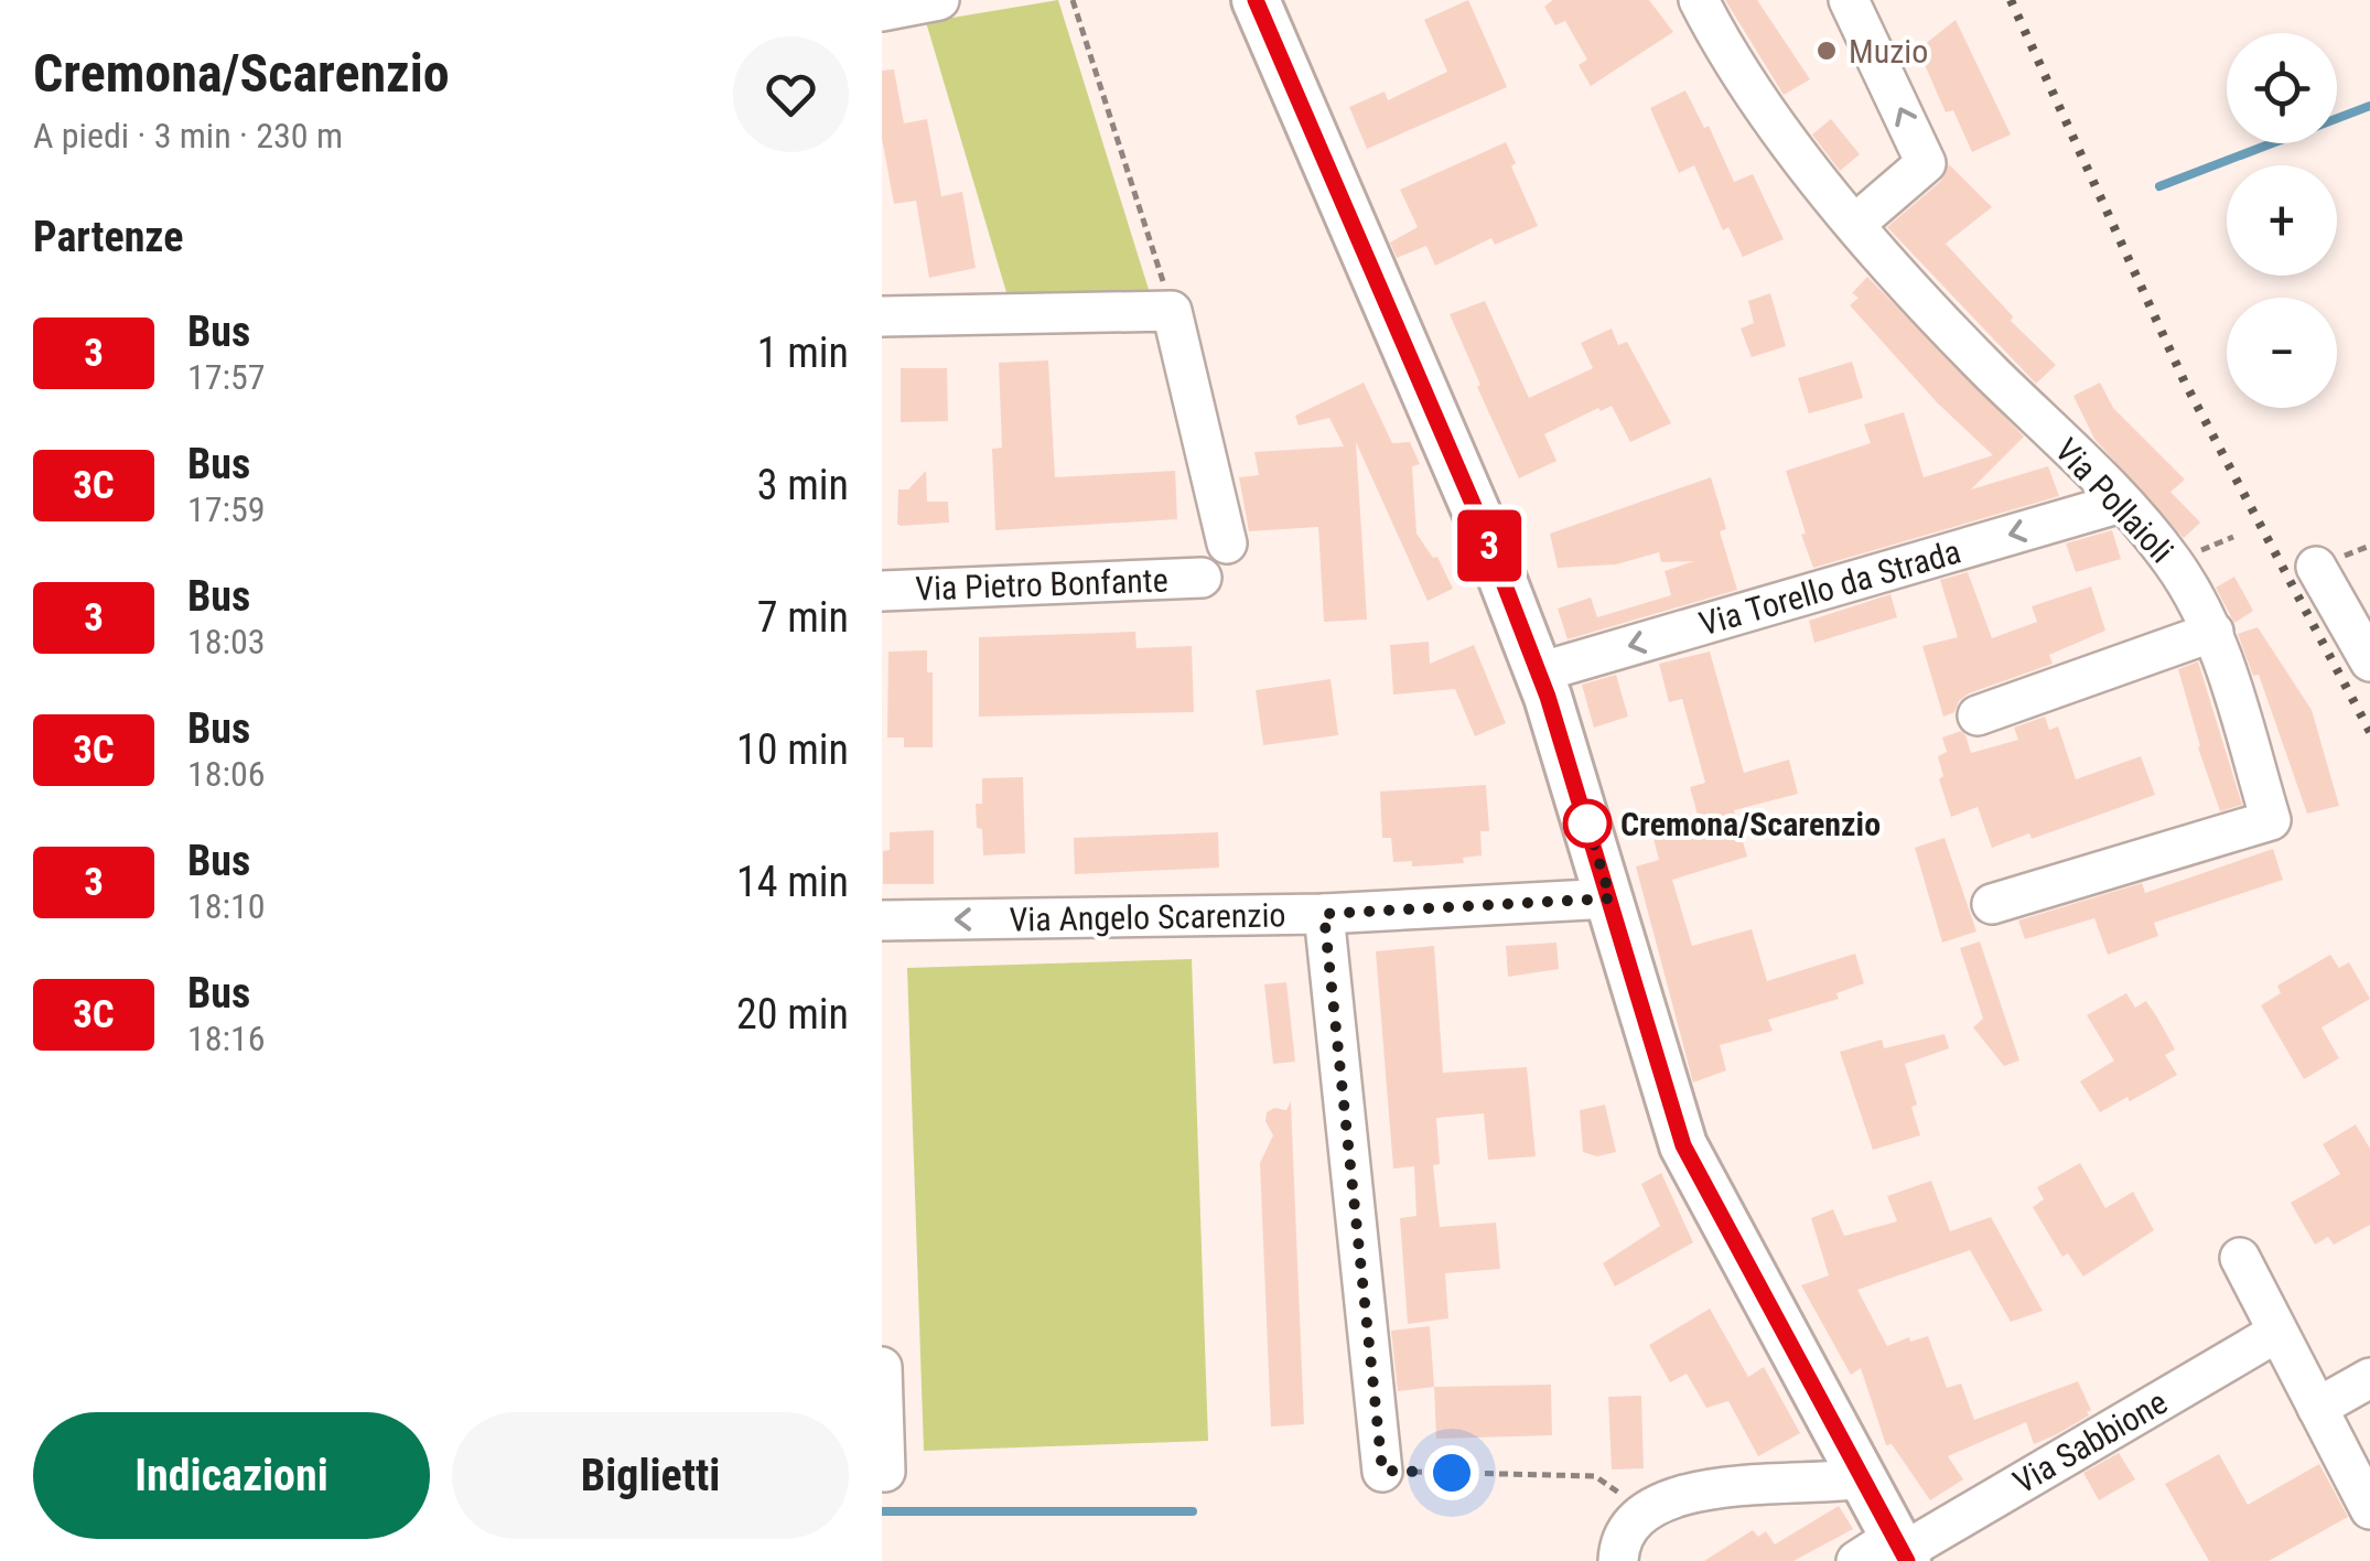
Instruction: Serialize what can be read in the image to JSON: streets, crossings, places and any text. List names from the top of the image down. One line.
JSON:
{"streets":{"street":["Via Pollaioli","Via Pietro Bonfante","Via Torello da Strada","Via Angelo Scarenzio","Via Sabbione"]},"crossings":[["Via Pollaioli","Via Torello da Strada"]],"one_way":["Via Angelo Scarenzio"],"places":["Muzio","Cremona/Scarenzio"],"lines":["bus line 3"],"page":{"heading":[["Cremona/Scarenzio","A piedi · 3 min · 230 m"],"Partenze"],"on_map":"3","map_buttons":["+","−"],"list":[{"mark":"3","name":"Bus","note":"17:57","value":"1 min"},{"mark":"3C","name":"Bus","note":"17:59","value":"3 min"},{"mark":"3","name":"Bus","note":"18:03","value":"7 min"},{"mark":"3C","name":"Bus","note":"18:06","value":"10 min"},{"mark":"3","name":"Bus","note":"18:10","value":"14 min"},{"mark":"3C","name":"Bus","note":"18:16","value":"20 min"}],"buttons":["Indicazioni","Biglietti"]}}
